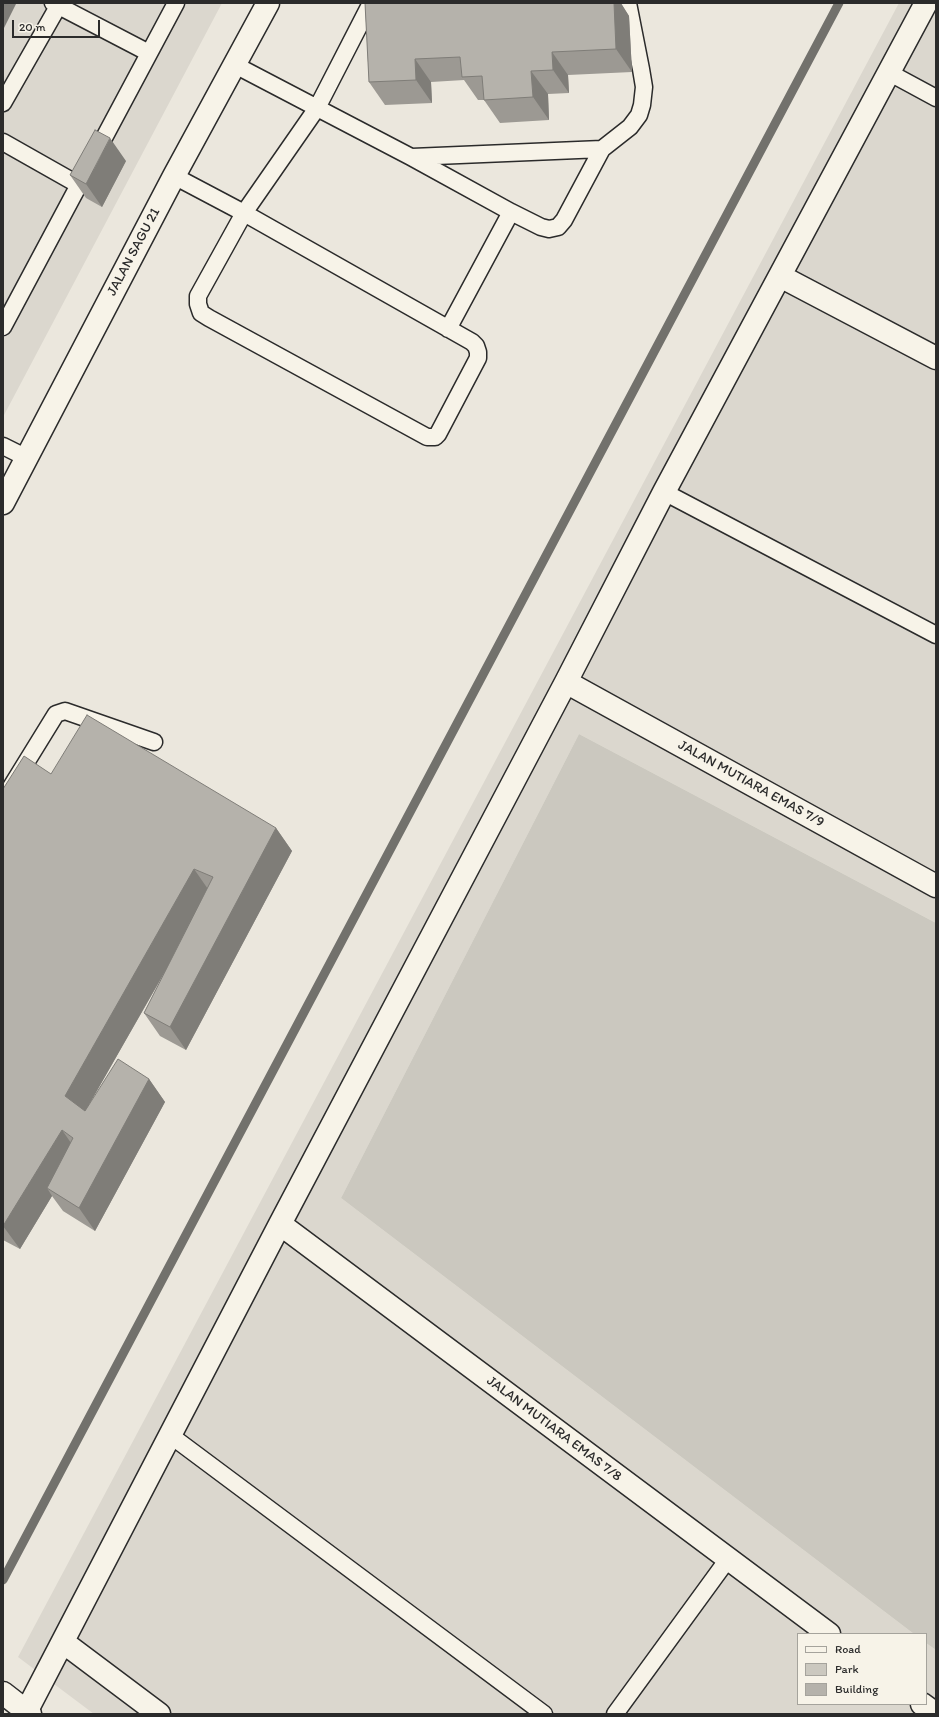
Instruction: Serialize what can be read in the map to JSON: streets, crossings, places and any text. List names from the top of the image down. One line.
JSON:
{"streets":{"street":["JALAN SAGU 21","JALAN MUTIARA EMAS 7/9","JALAN MUTIARA EMAS 7/8"]},"legend":["Road","Park","Building"],"scale_bar":"20 m"}
